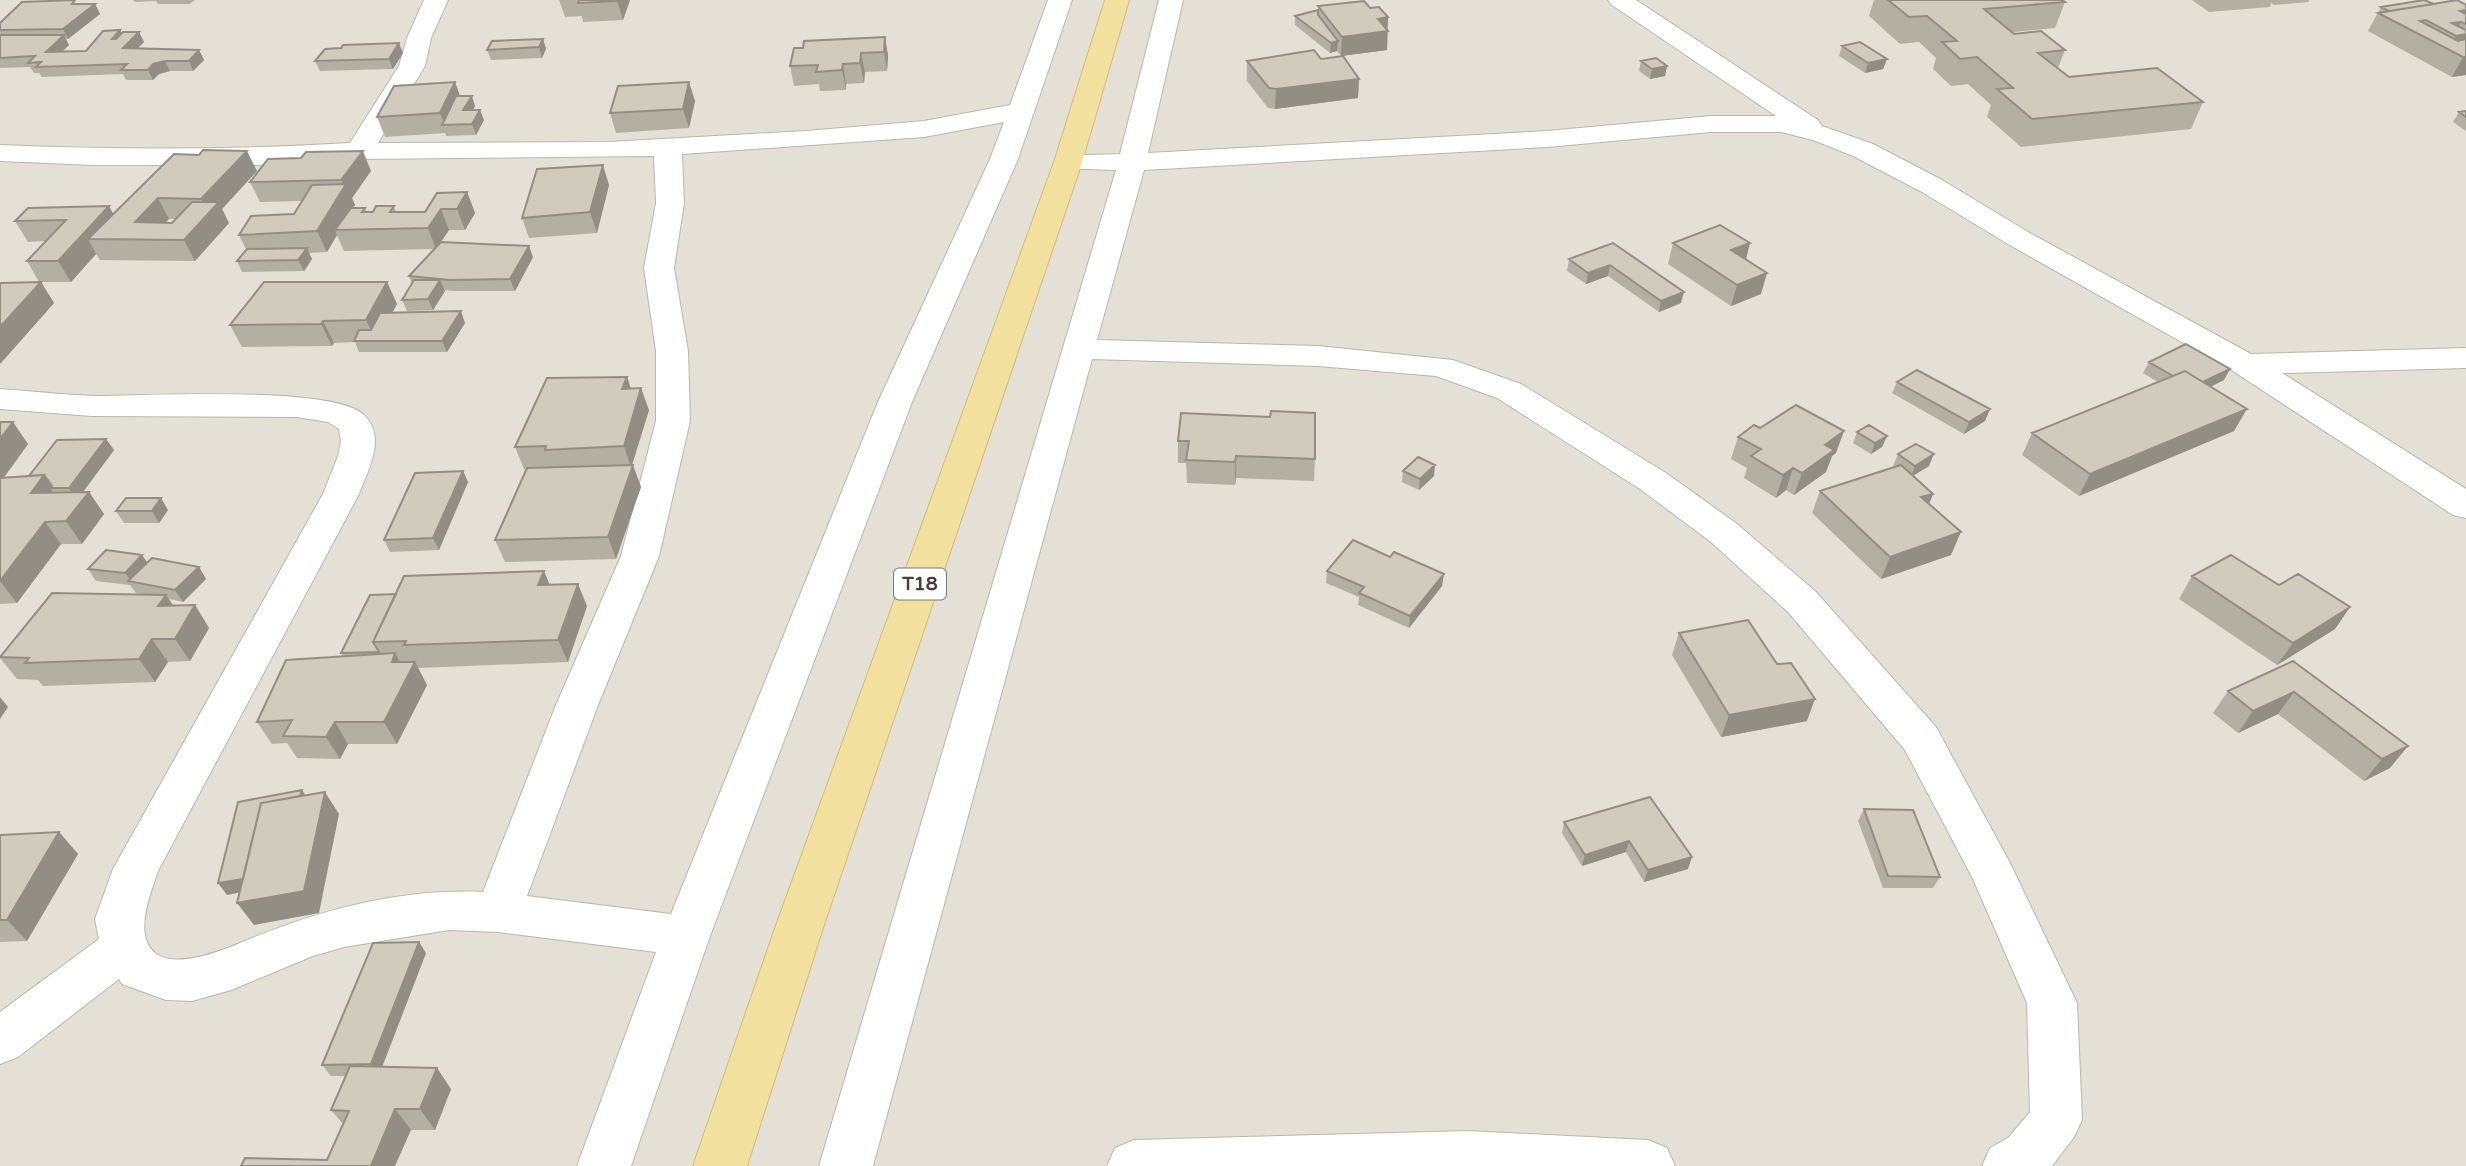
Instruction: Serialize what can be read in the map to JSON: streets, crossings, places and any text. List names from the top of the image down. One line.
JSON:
{"streets":{"main road":["T18"]}}
